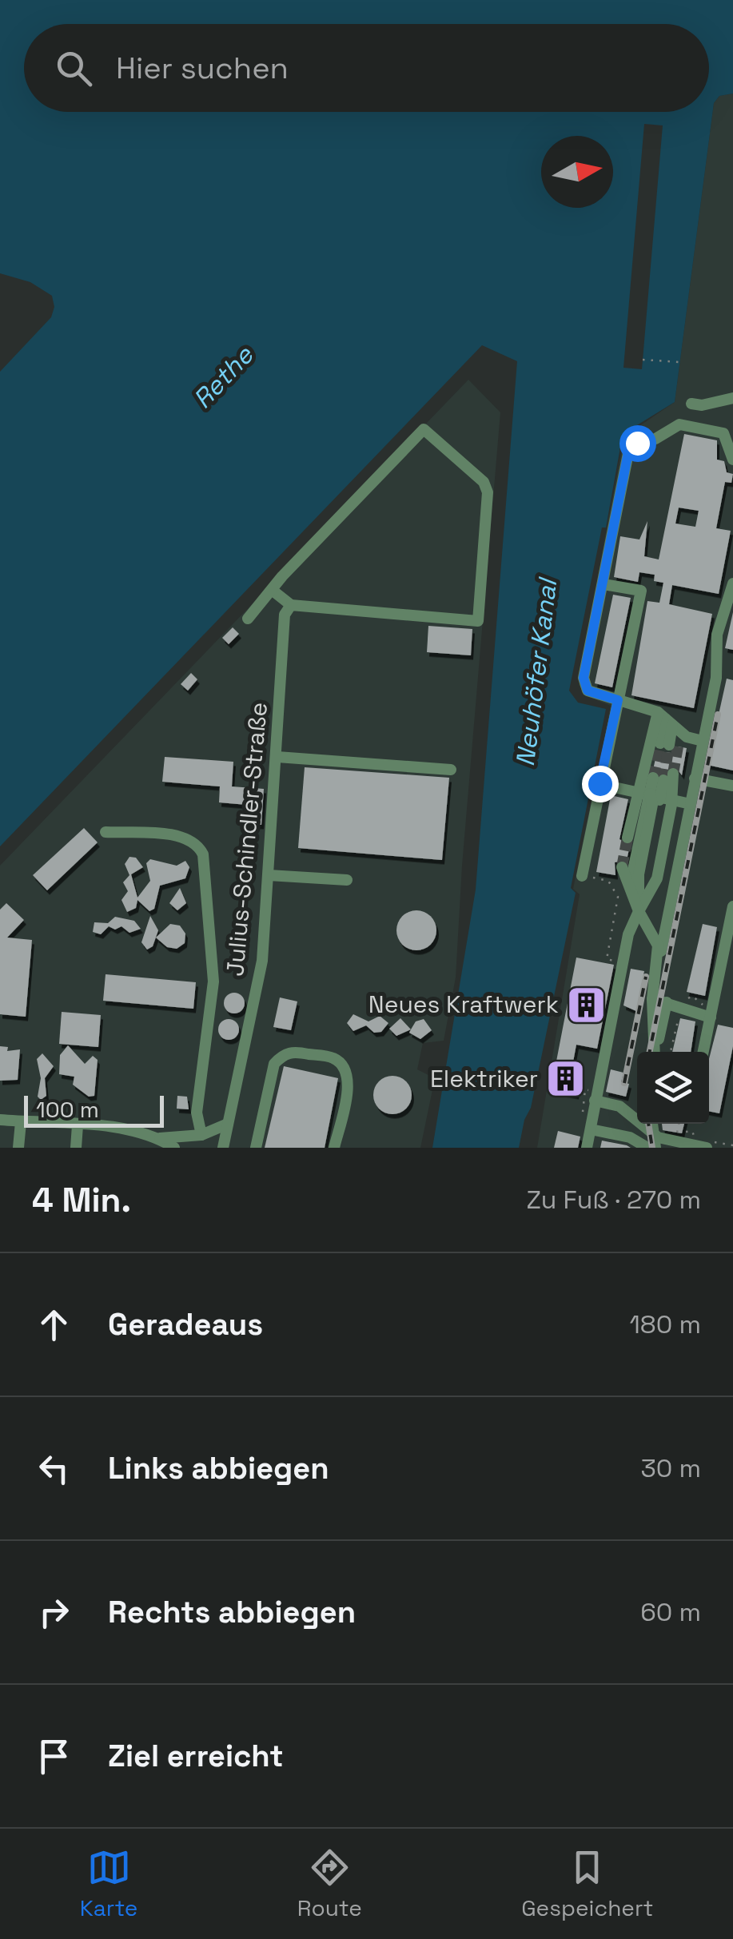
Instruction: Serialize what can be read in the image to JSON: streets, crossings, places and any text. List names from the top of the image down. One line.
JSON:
{"streets":{"street":["Julius-Schindler-Straße"]},"water":["Rethe","Neuhöfer Kanal"],"places":{"building":["Neues Kraftwerk","Elektriker"]},"scale_bar":"100 m","north":"right","page":{"search":"Hier suchen","scale":"100 m","heading":["4 Min.","Zu Fuß · 270 m"],"list":[["Geradeaus","180 m"],["Links abbiegen","30 m"],["Rechts abbiegen","60 m"],"Ziel erreicht"],"nav":["Karte","Route","Gespeichert"]}}
